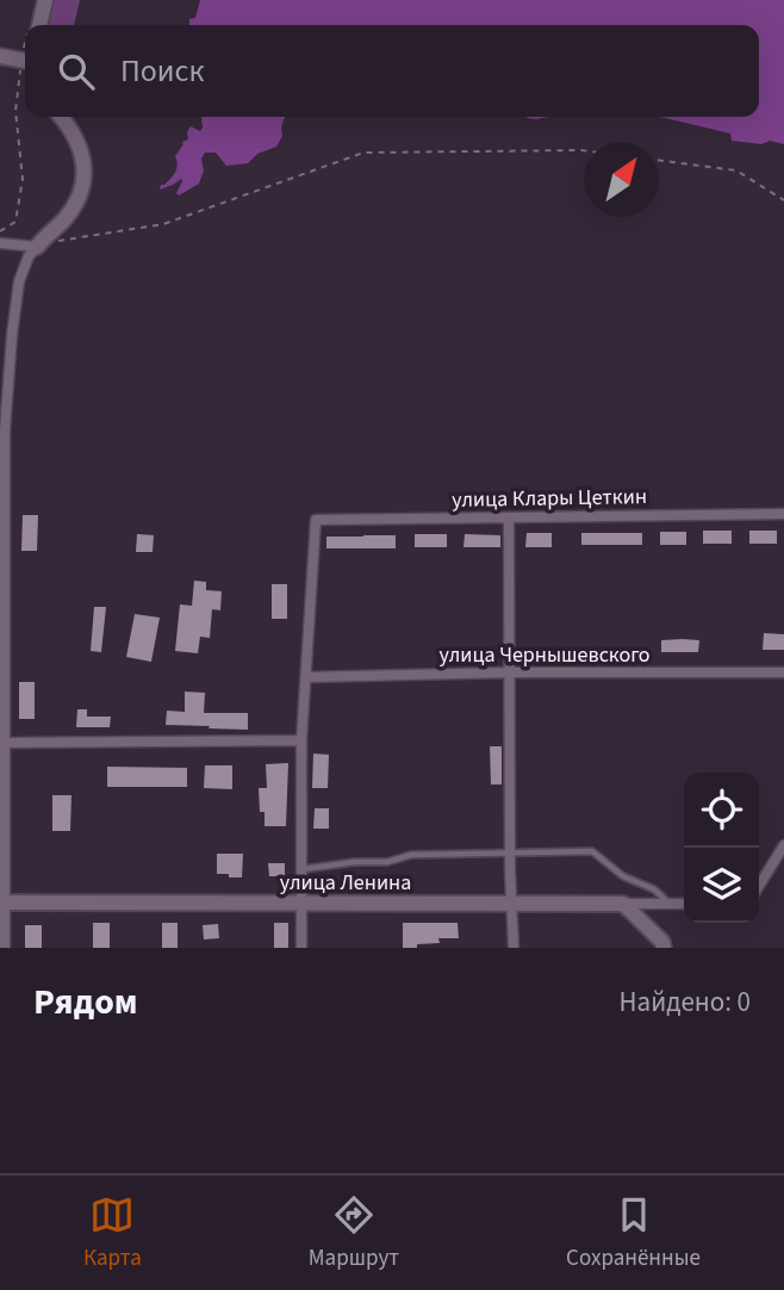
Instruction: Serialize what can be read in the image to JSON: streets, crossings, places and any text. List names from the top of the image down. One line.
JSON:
{"streets":{"main road":["улица Ленина"],"street":["улица Клары Цеткин","улица Чернышевского"]},"crossings":[["улица Клары Цеткин","улица Чернышевского"]],"north":"top right","page":{"search":"Поиск","heading":["Рядом","Найдено: 0"],"nav":["Карта","Маршрут","Сохранённые"]}}
